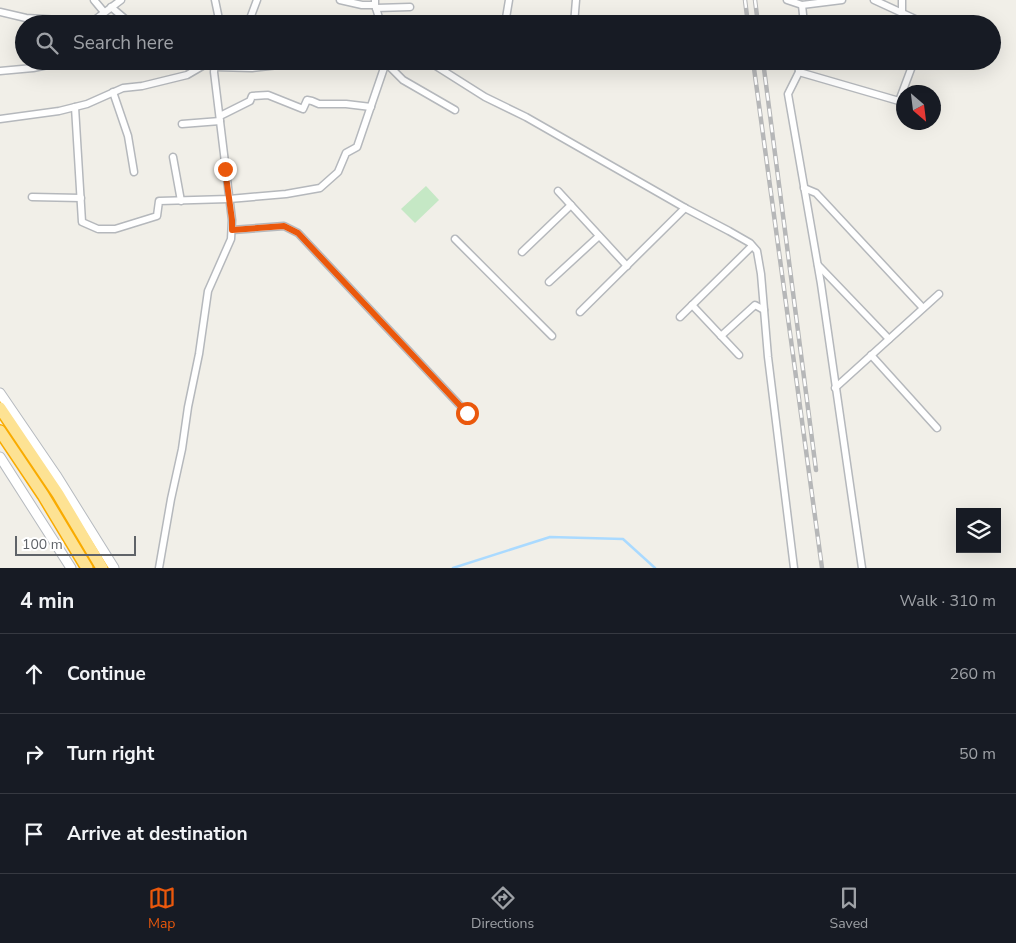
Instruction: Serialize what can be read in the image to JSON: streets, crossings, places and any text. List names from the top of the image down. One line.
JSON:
{"scale_bar":"100 m","north":"bottom right","page":{"search":"Search here","scale":"100 m","heading":["4 min","Walk · 310 m"],"list":[["Continue","260 m"],["Turn right","50 m"],"Arrive at destination"],"nav":["Map","Directions","Saved"]}}
